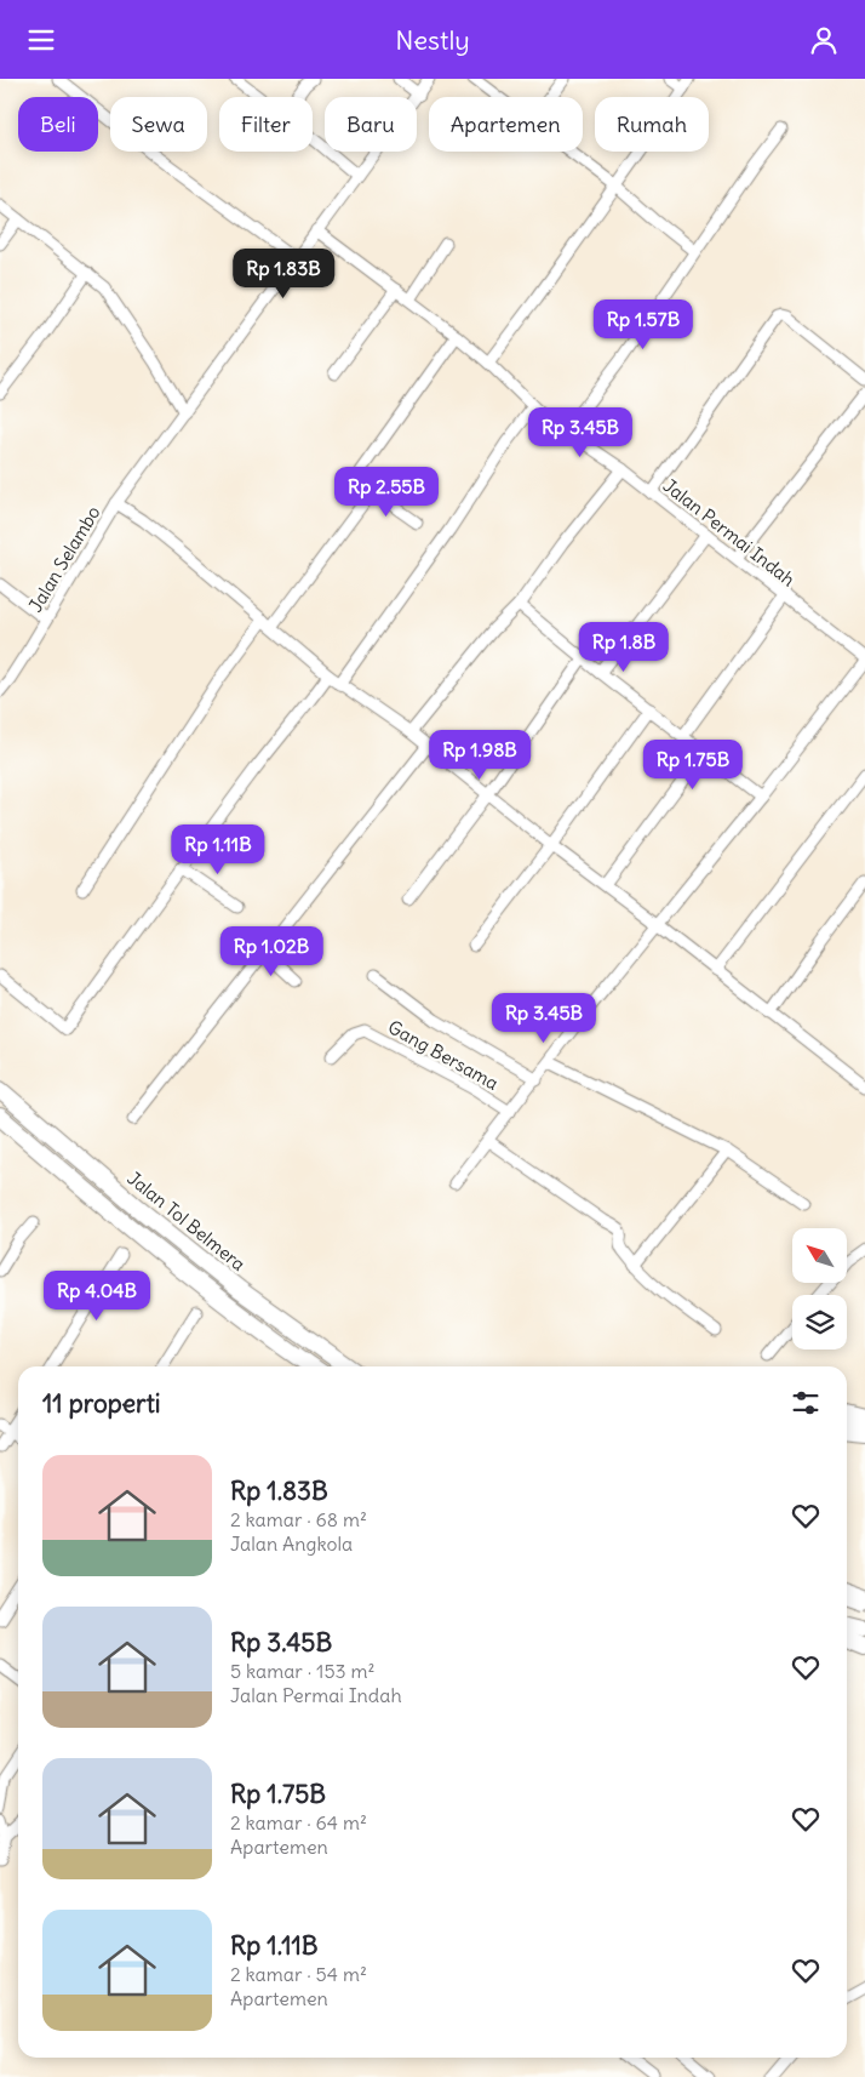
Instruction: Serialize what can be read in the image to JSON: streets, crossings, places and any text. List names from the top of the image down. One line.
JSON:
{"streets":{"highway":["Jalan Tol Belmera"],"street":["Jalan Permai Indah","Jalan Selambo","Gang Bersama"]},"crossings":[["Jalan Permai Indah","Jalan Selambo"]],"north":"top left","page":{"header":"Nestly","chip":["Beli","Sewa","Filter","Baru","Apartemen","Rumah"],"price":["Rp 1.83B","Rp 1.57B","Rp 3.45B","Rp 2.55B","Rp 1.8B","Rp 1.98B","Rp 1.75B","Rp 1.11B","Rp 1.02B","Rp 3.45B","Rp 4.04B"],"heading":"11 properti","list":[{"name":"Rp 1.83B","note":"2 kamar · 68 m² · Jalan Angkola"},{"name":"Rp 3.45B","note":"5 kamar · 153 m² · Jalan Permai Indah"},{"name":"Rp 1.75B","note":"2 kamar · 64 m² · Apartemen"},{"name":"Rp 1.11B","note":"2 kamar · 54 m² · Apartemen"}]}}
